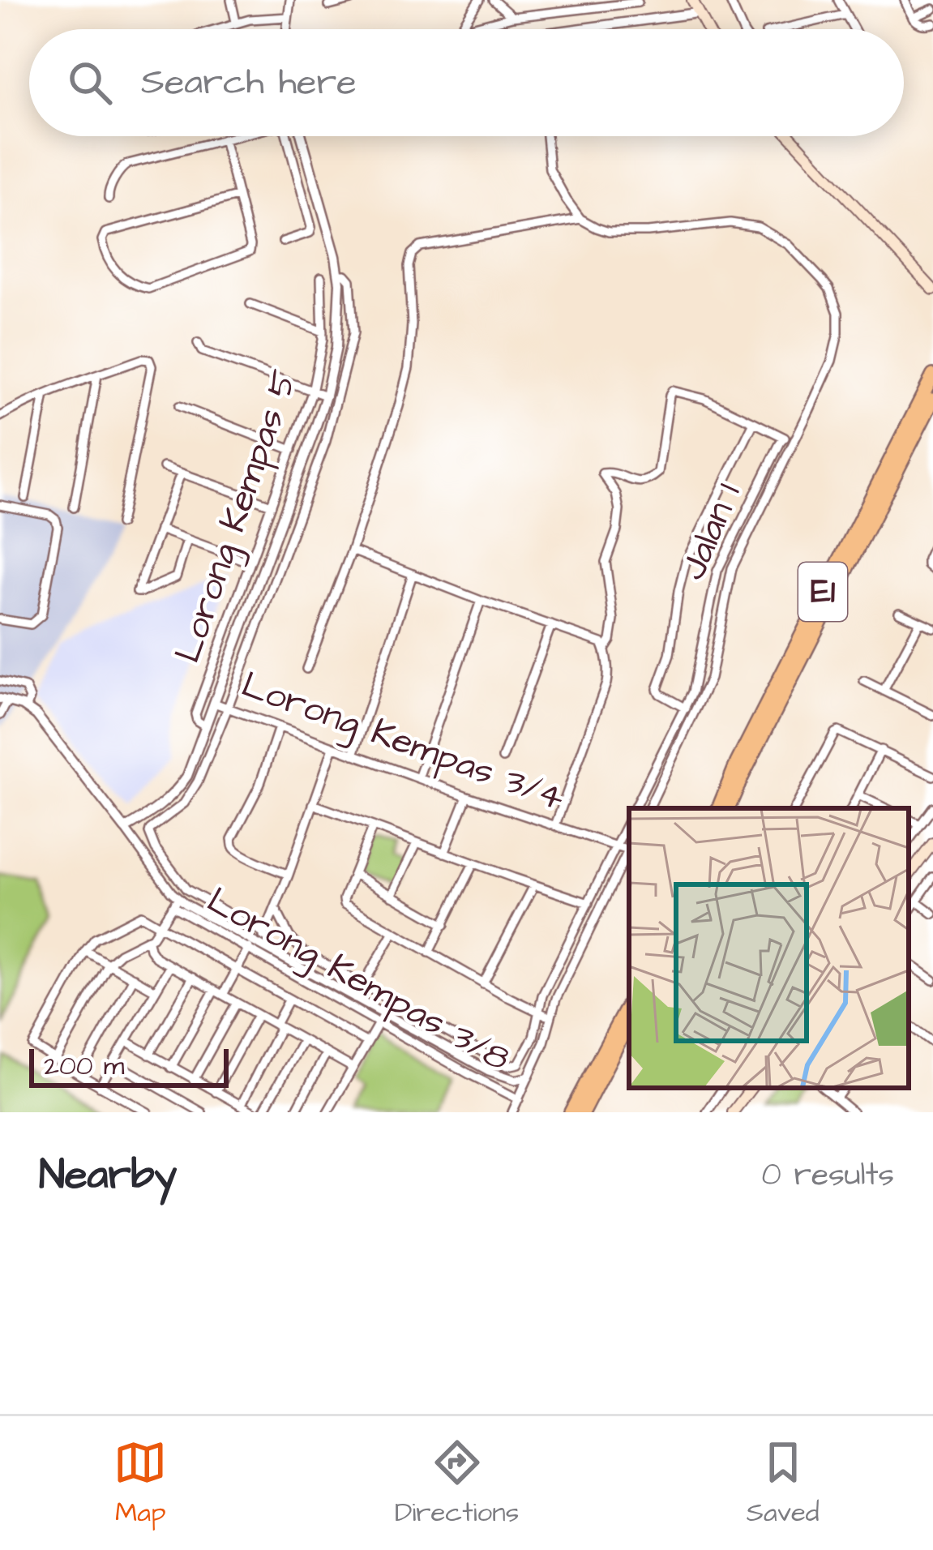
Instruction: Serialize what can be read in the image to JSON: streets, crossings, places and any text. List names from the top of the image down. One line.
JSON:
{"streets":{"highway":["E1"],"street":["Lorong Kempas 5","Jalan 1","Lorong Kempas 3/4","Lorong Kempas 3/8"]},"crossings":[["Jalan 1","Lorong Kempas 3/4"]],"scale_bar":"200 m","page":{"search":"Search here","scale":"200 m","heading":["Nearby","0 results"],"nav":["Map","Directions","Saved"]}}
